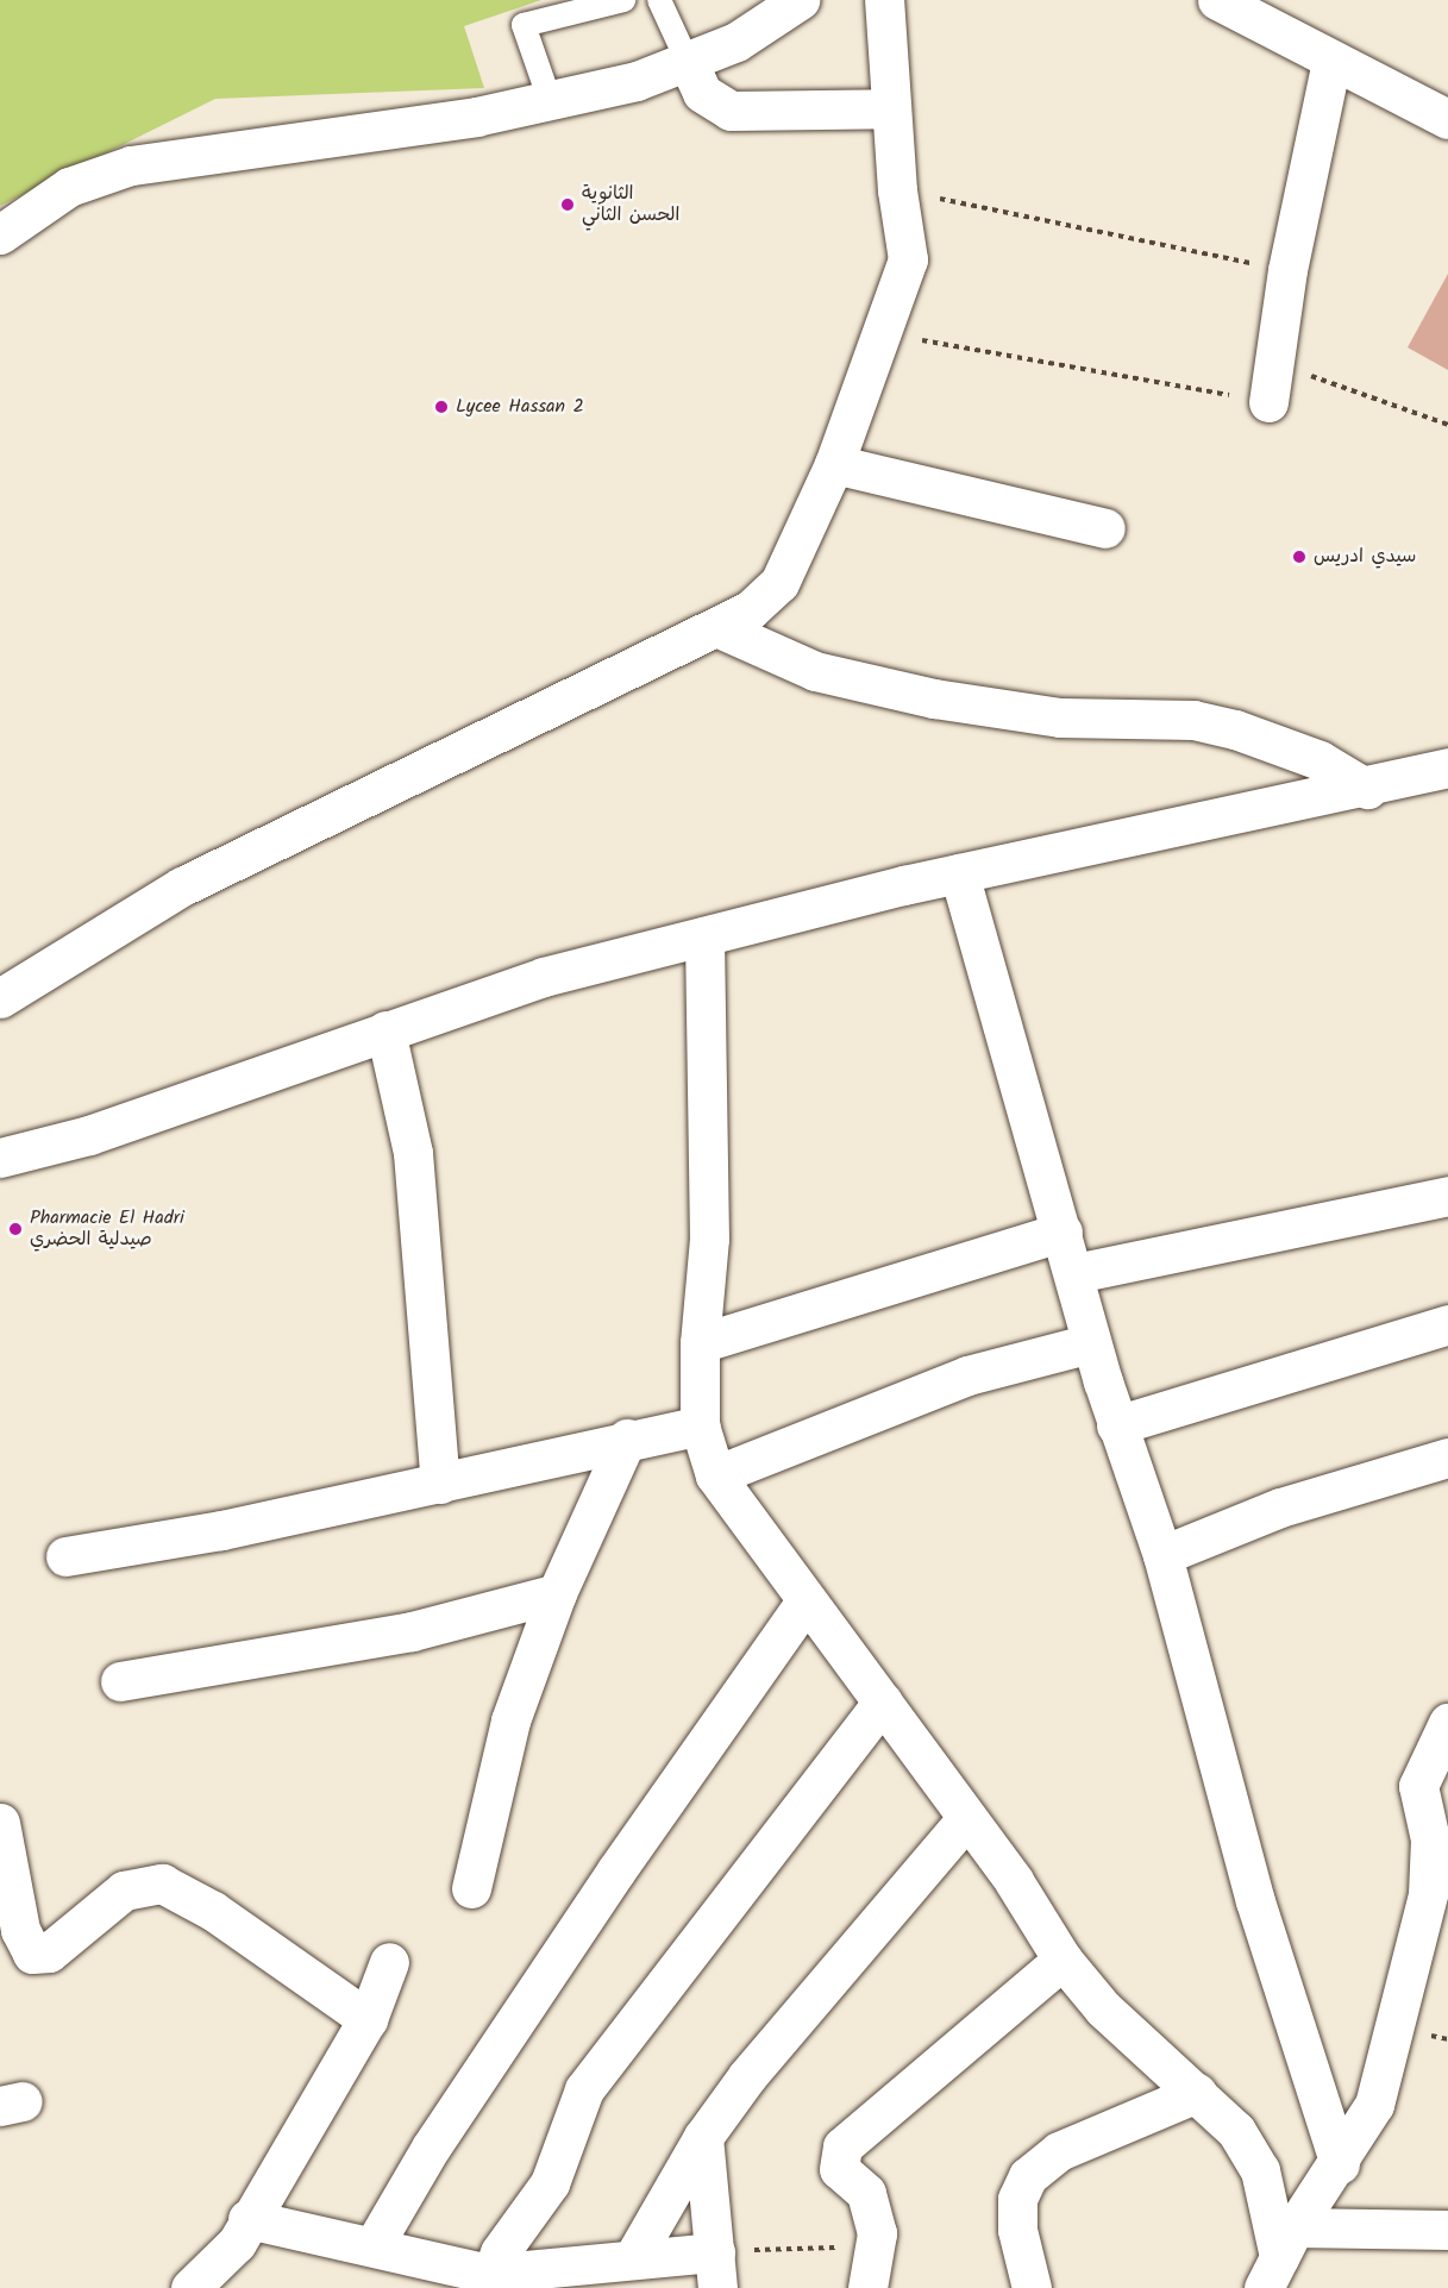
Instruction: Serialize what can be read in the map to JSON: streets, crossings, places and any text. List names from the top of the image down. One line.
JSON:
{"places":["الثانوية الحسن الثاني","Lycee Hassan 2","سيدي ادريس","Pharmacie El Hadri صيدلية الحضري"]}
